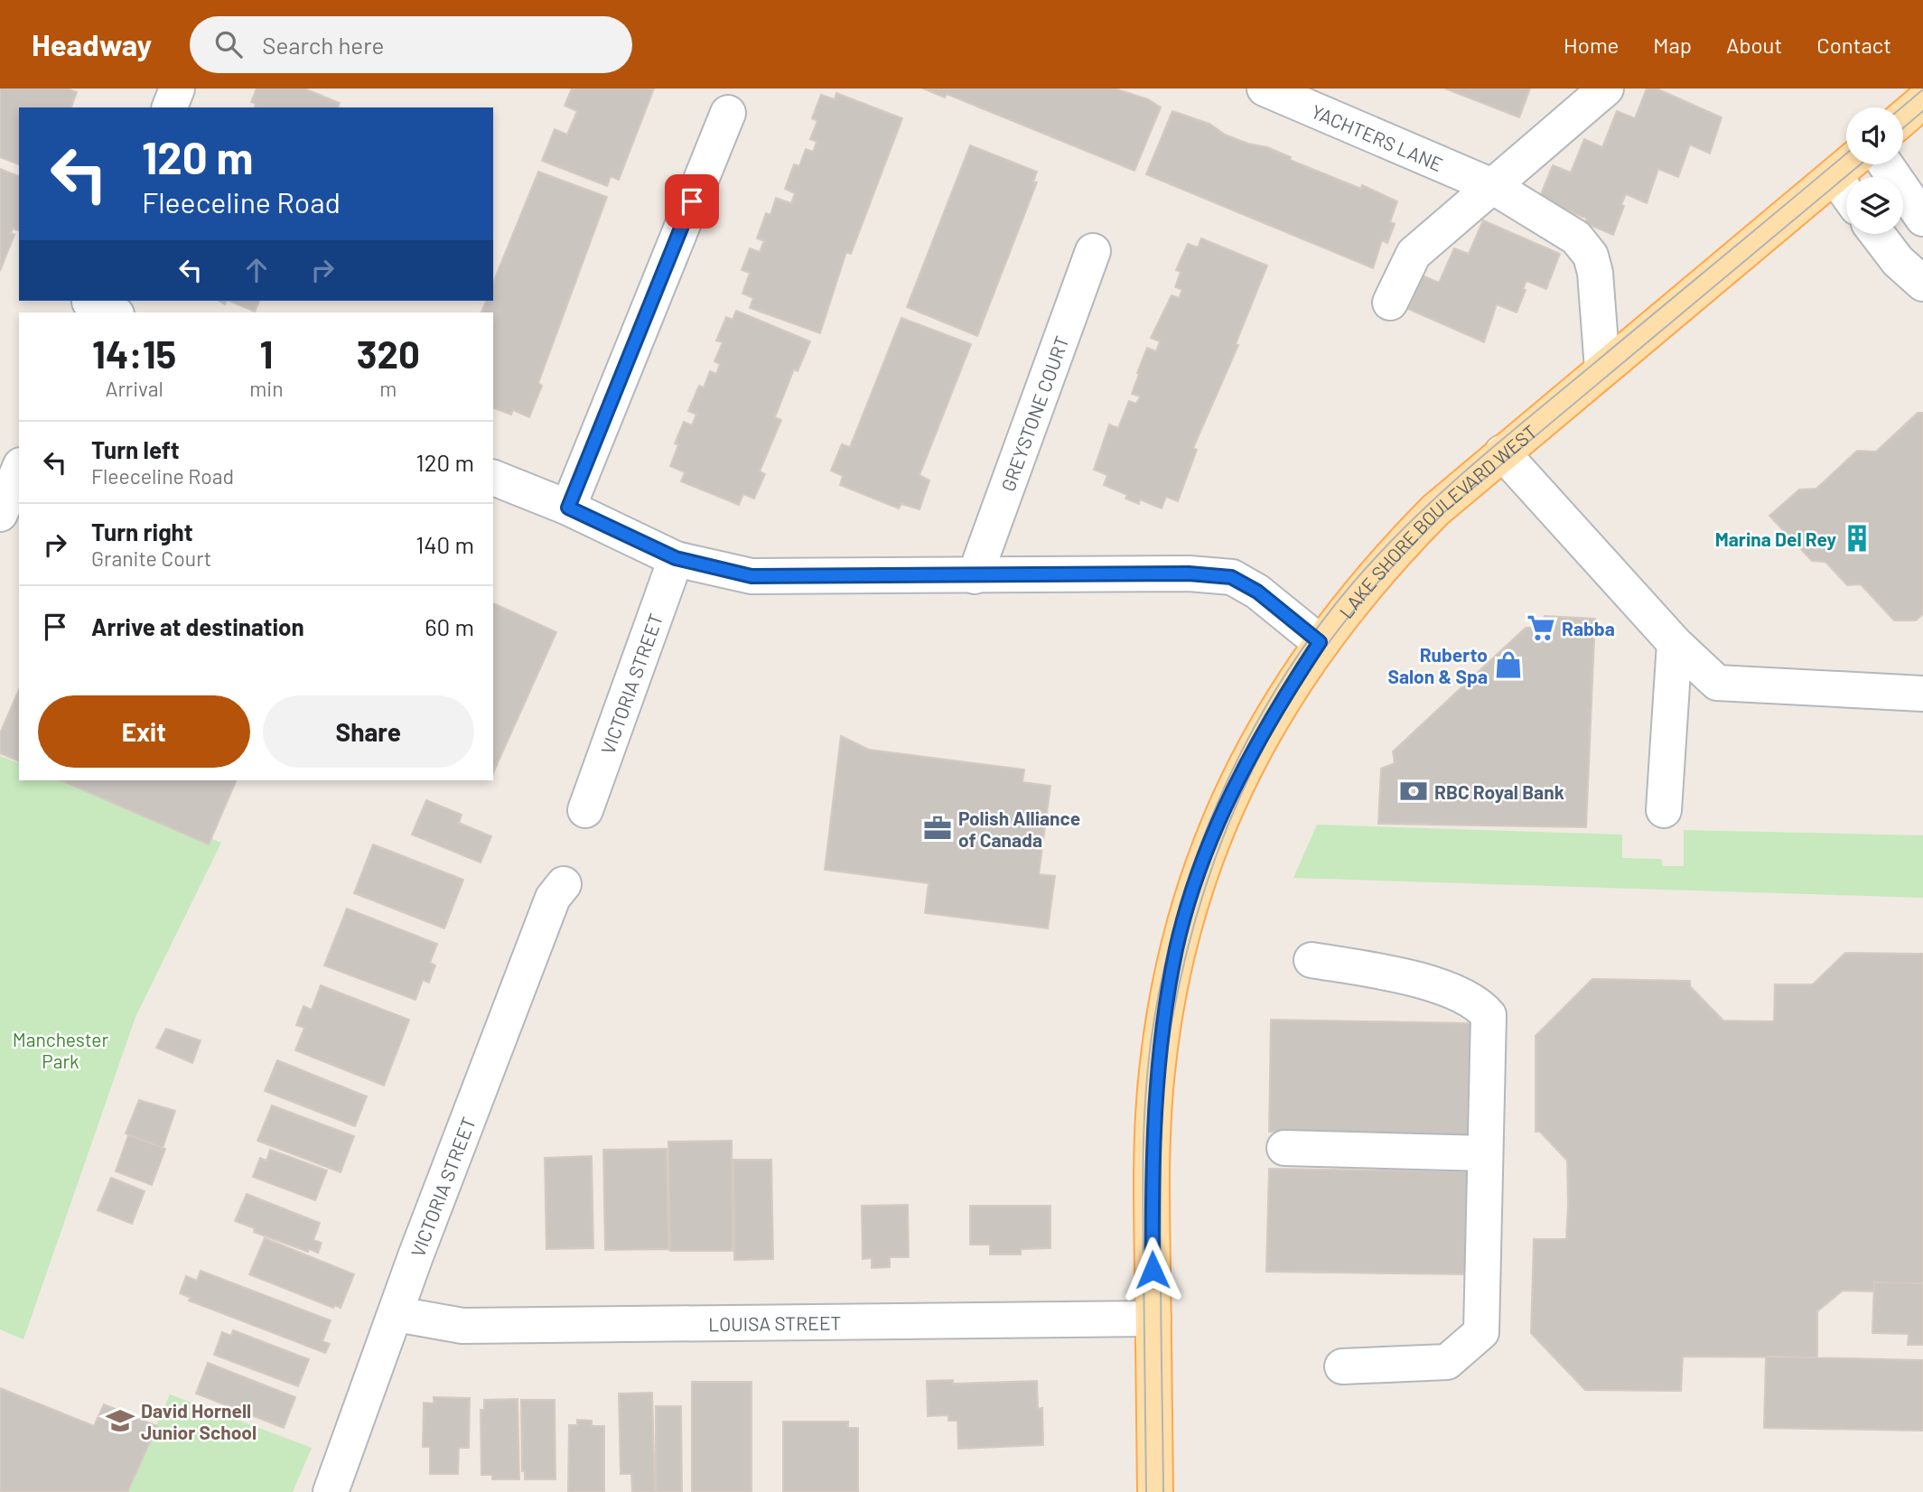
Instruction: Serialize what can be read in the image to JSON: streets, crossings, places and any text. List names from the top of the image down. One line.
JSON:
{"streets":{"main road":["LAKE SHORE BOULEVARD WEST"],"street":["YACHTERS LANE","GREYSTONE COURT","VICTORIA STREET","LOUISA STREET"]},"crossings":[["YACHTERS LANE","LAKE SHORE BOULEVARD WEST"],["LAKE SHORE BOULEVARD WEST","LOUISA STREET"],["VICTORIA STREET","LOUISA STREET"]],"parks":["Manchester Park"],"places":{"building":["Marina Del Rey"],"supermarket":["Rabba"],"shop":["Ruberto Salon & Spa"],"bank":["RBC Royal Bank"],"office":["Polish Alliance of Canada"],"school or university":["David Hornell Junior School"]},"page":{"header":"Headway","search":"Search here","nav":["Home","Map","About","Contact"],"turn":["120 m","Fleeceline Road"],"eta":["14:15","Arrival","1","min","320","m"],"list":[{"name":"Turn left","note":"Fleeceline Road","value":"120 m"},{"name":"Turn right","note":"Granite Court","value":"140 m"},{"name":"Arrive at destination","value":"60 m"}],"buttons":["Exit","Share"]}}
